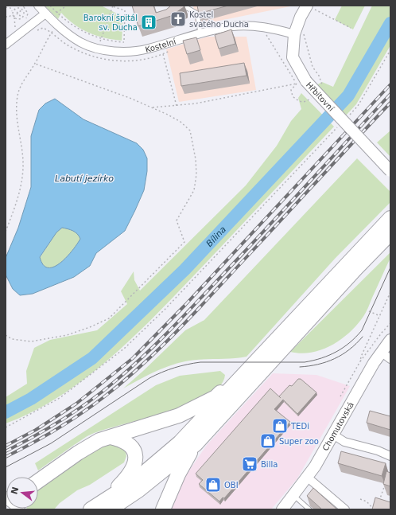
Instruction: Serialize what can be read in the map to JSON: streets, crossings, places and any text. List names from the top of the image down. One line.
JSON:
{"streets":{"street":["Kostelní","Hřbitovní","Chomutovská"]},"crossings":[["Kostelní","Hřbitovní"]],"water":["Labutí jezírko","Bílina"],"places":{"church":["Kostel svatého Ducha"],"building":["Barokní špitál sv. Ducha"],"shop":["TEDi","Super zoo","OBI"],"supermarket":["Billa"]},"north":"left"}
